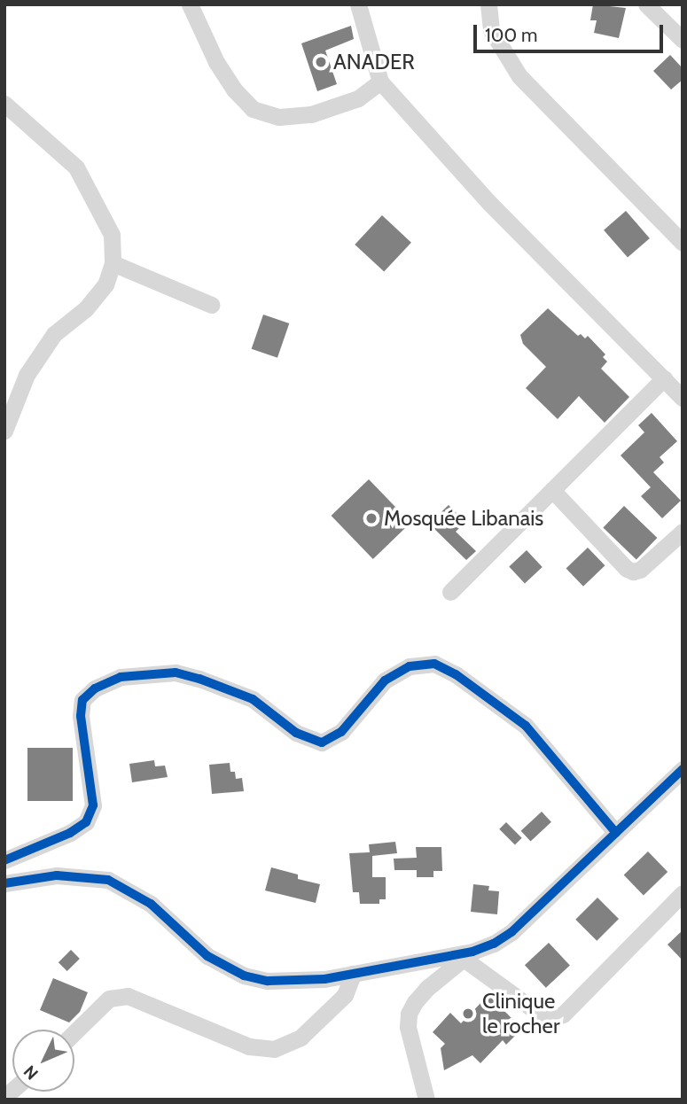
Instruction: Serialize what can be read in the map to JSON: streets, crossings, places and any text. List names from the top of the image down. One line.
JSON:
{"places":["ANADER","Mosquée Libanais","Clinique le rocher"],"scale_bar":"100 m","north":"bottom left"}
